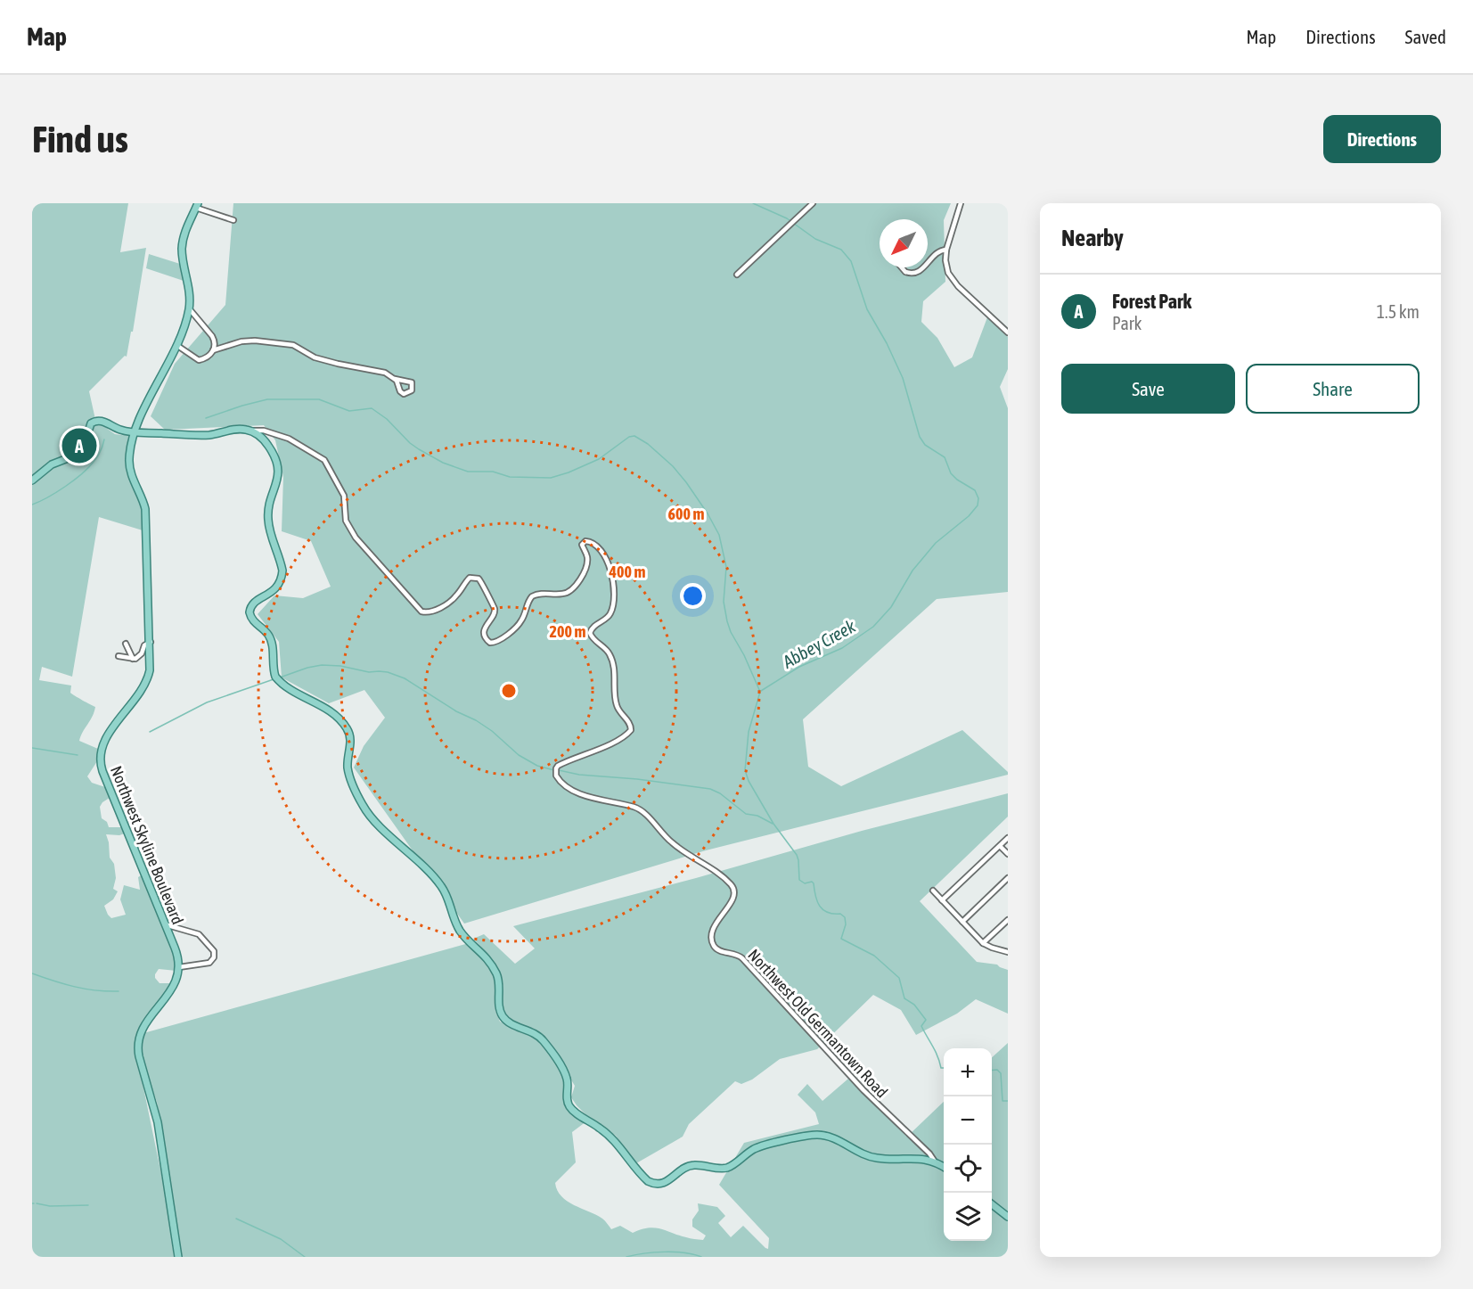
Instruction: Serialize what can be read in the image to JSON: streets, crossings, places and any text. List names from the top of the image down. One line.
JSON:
{"streets":{"main road":["Northwest Skyline Boulevard"],"street":["Northwest Old Germantown Road"]},"water":["Abbey Creek"],"north":"bottom left","page":{"header":"Map","nav":["Map","Directions","Saved"],"buttons":["Directions",["Save","Share"]],"title":"Find us","heading":"Nearby","list":[{"mark":"A","name":"Forest Park","note":"Park","value":"1.5 km"}],"pins":"A","map_buttons":["+","−"]},"rings":["600 m","400 m","200 m"]}
